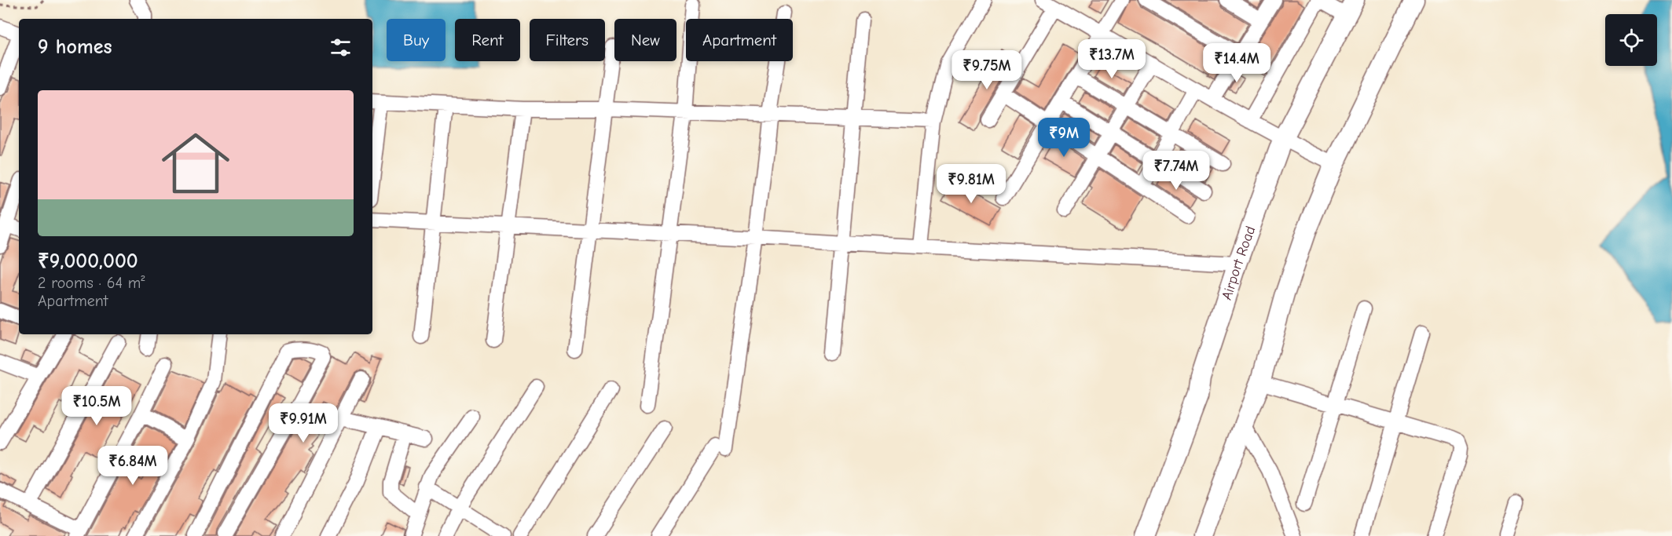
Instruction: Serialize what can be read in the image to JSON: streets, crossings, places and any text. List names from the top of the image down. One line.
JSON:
{"streets":{"main road":["Airport Road"]},"page":{"chip":["Buy","Rent","Filters","New","Apartment"],"heading":"9 homes","price":["₹13.7M","₹14.4M","₹9.75M","₹9M","₹7.74M","₹9.81M","₹10.5M","₹9.91M","₹6.84M"],"list":[{"name":"₹9,000,000","note":"2 rooms · 64 m² · Apartment"}]}}
